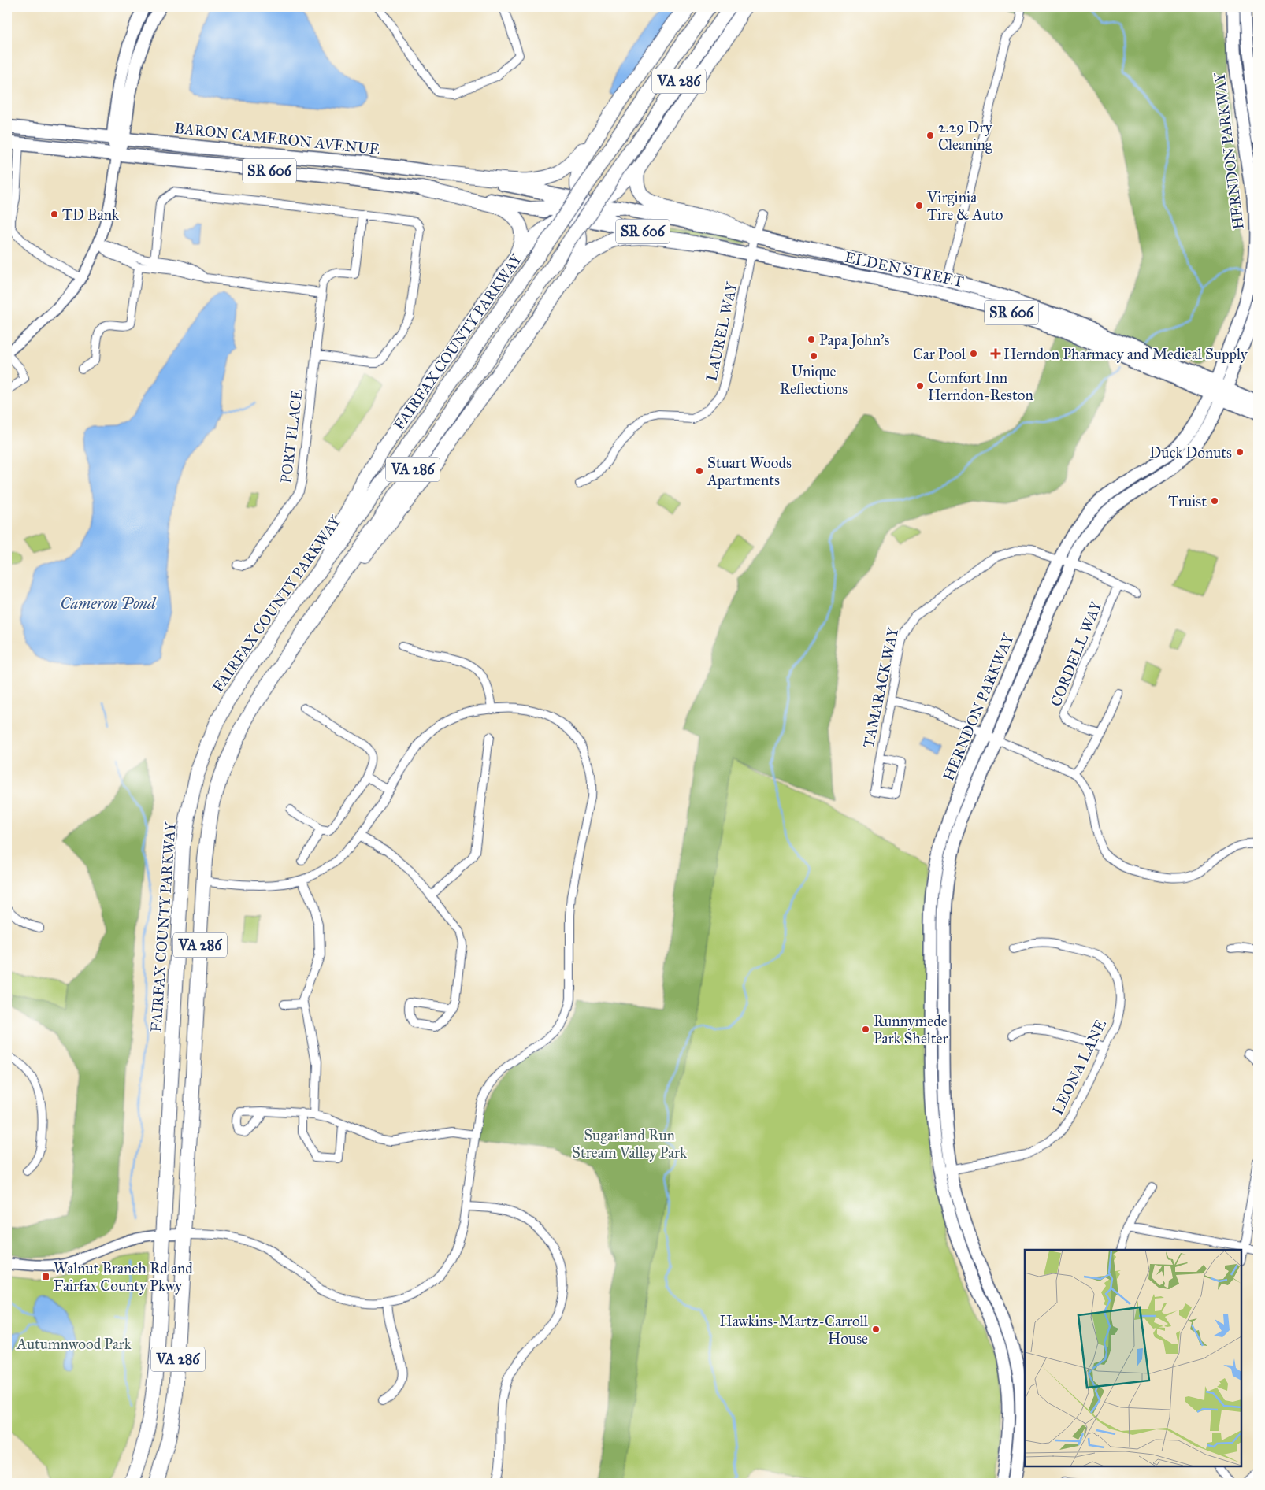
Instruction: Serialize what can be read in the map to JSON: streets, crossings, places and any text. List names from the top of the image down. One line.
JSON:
{"streets":{"highway":["VA 286","FAIRFAX COUNTY PARKWAY"],"main road":["BARON CAMERON AVENUE","HERNDON PARKWAY","SR 606","ELDEN STREET"],"street":["LAUREL WAY","PORT PLACE","CORDELL WAY","TAMARACK WAY","LEONA LANE"]},"crossings":[["BARON CAMERON AVENUE","SR 606"],["HERNDON PARKWAY","ELDEN STREET"],["HERNDON PARKWAY","TAMARACK WAY"],["HERNDON PARKWAY","LEONA LANE"],["ELDEN STREET","LAUREL WAY"],["CORDELL WAY","TAMARACK WAY"]],"water":["Cameron Pond"],"parks":["Sugarland Run Stream Valley Park","Autumnwood Park"],"places":{"other":["2.29 Dry Cleaning","Virginia Tire & Auto","TD Bank","Papa John's","Car Pool","Unique Reflections","Comfort Inn Herndon-Reston","Duck Donuts","Stuart Woods Apartments","Truist","Runnymede Park Shelter","Hawkins-Martz-Carroll House"],"health":["Herndon Pharmacy and Medical Supply"],"transit":["Walnut Branch Rd and Fairfax County Pkwy"]}}
